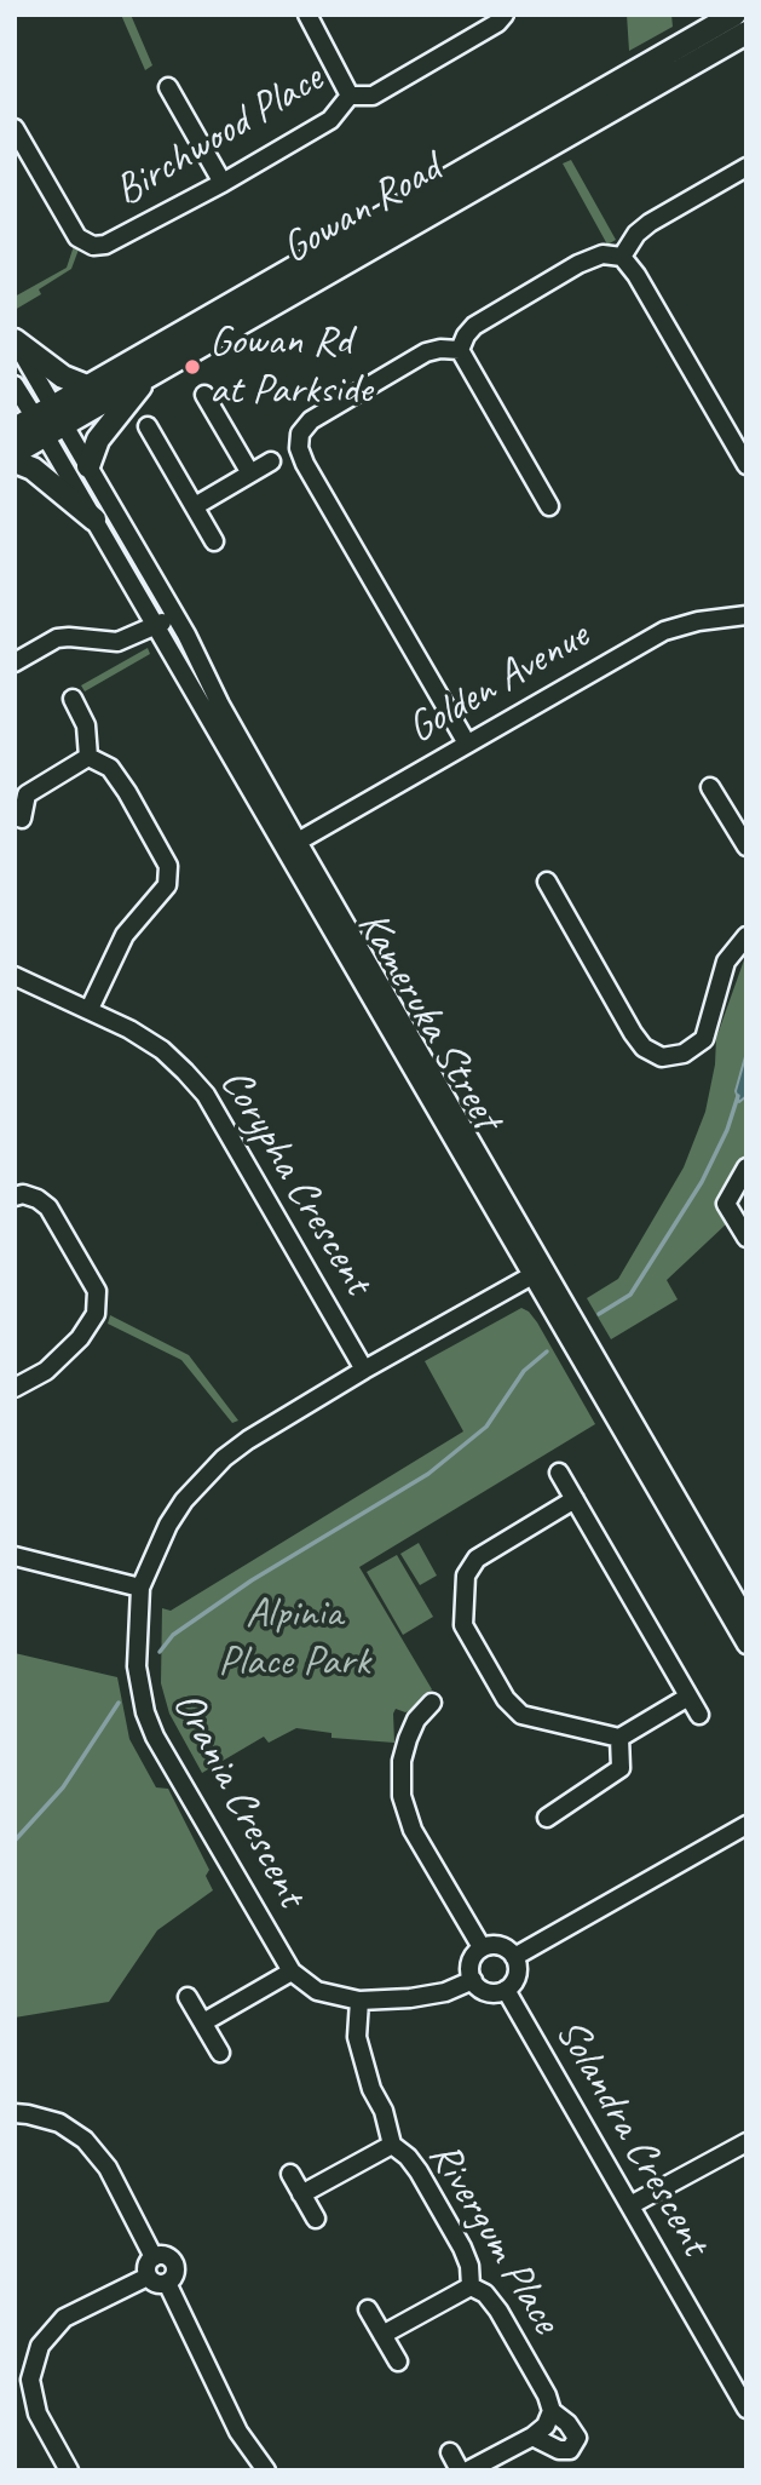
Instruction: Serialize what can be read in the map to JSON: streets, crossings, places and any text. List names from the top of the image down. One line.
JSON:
{"streets":{"main road":["Gowan Road"],"street":["Birchwood Place","Golden Avenue","Kameruka Street","Corypha Crescent","Orania Crescent","Solandra Crescent","Rivergum Place"]},"crossings":[["Gowan Road","Kameruka Street"],["Golden Avenue","Kameruka Street"],["Kameruka Street","Orania Crescent"],["Corypha Crescent","Orania Crescent"],["Orania Crescent","Solandra Crescent"],["Orania Crescent","Rivergum Place"]],"parks":["Alpinia Place Park"],"places":["Gowan Rd at Parkside"]}
